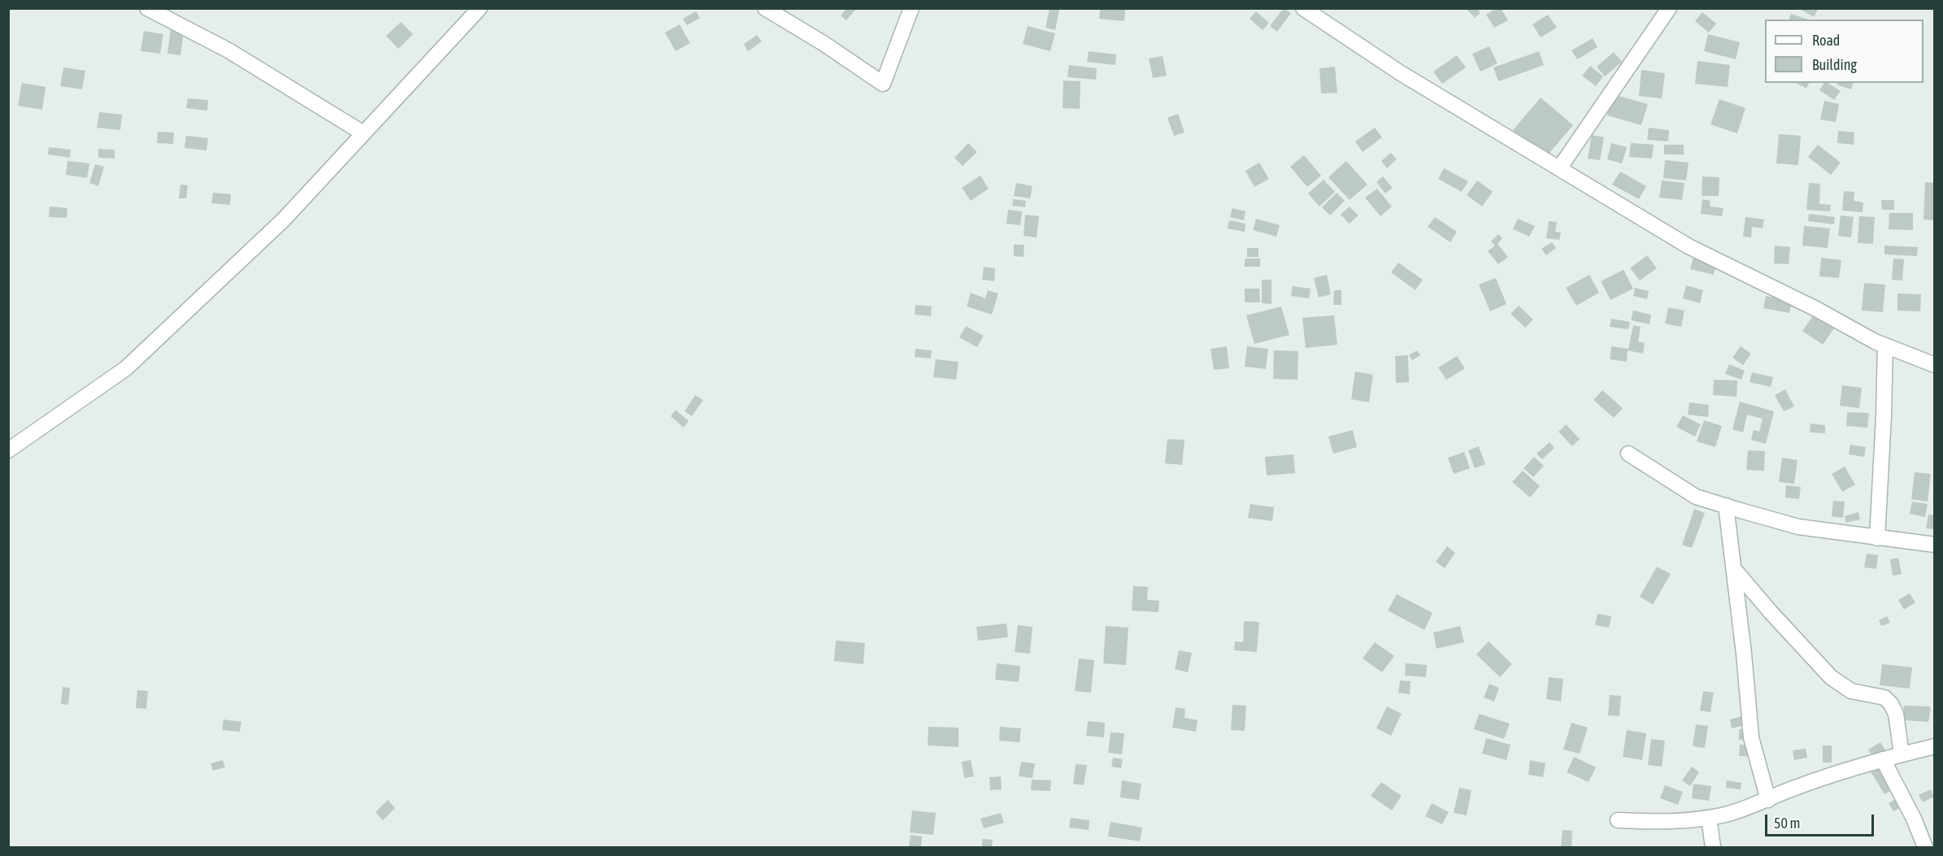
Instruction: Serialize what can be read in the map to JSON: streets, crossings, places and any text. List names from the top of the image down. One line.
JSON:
{"legend":["Road","Building"],"scale_bar":"50 m"}
